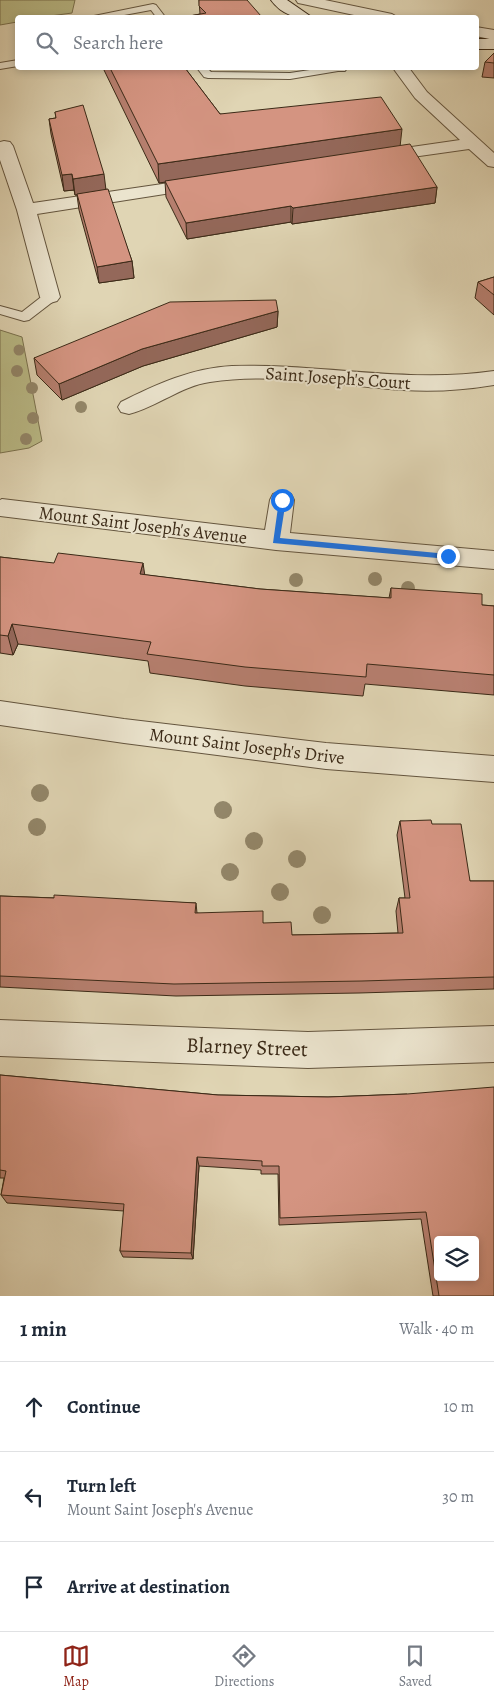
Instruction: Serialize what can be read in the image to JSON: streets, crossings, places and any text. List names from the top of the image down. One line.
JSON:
{"streets":{"street":["Saint Joseph's Court","Mount Saint Joseph's Avenue","Mount Saint Joseph's Drive","Blarney Street"]},"page":{"search":"Search here","heading":["1 min","Walk · 40 m"],"list":[["Continue","10 m"],["Turn left","Mount Saint Joseph's Avenue","30 m"],"Arrive at destination"],"nav":["Map","Directions","Saved"]}}
